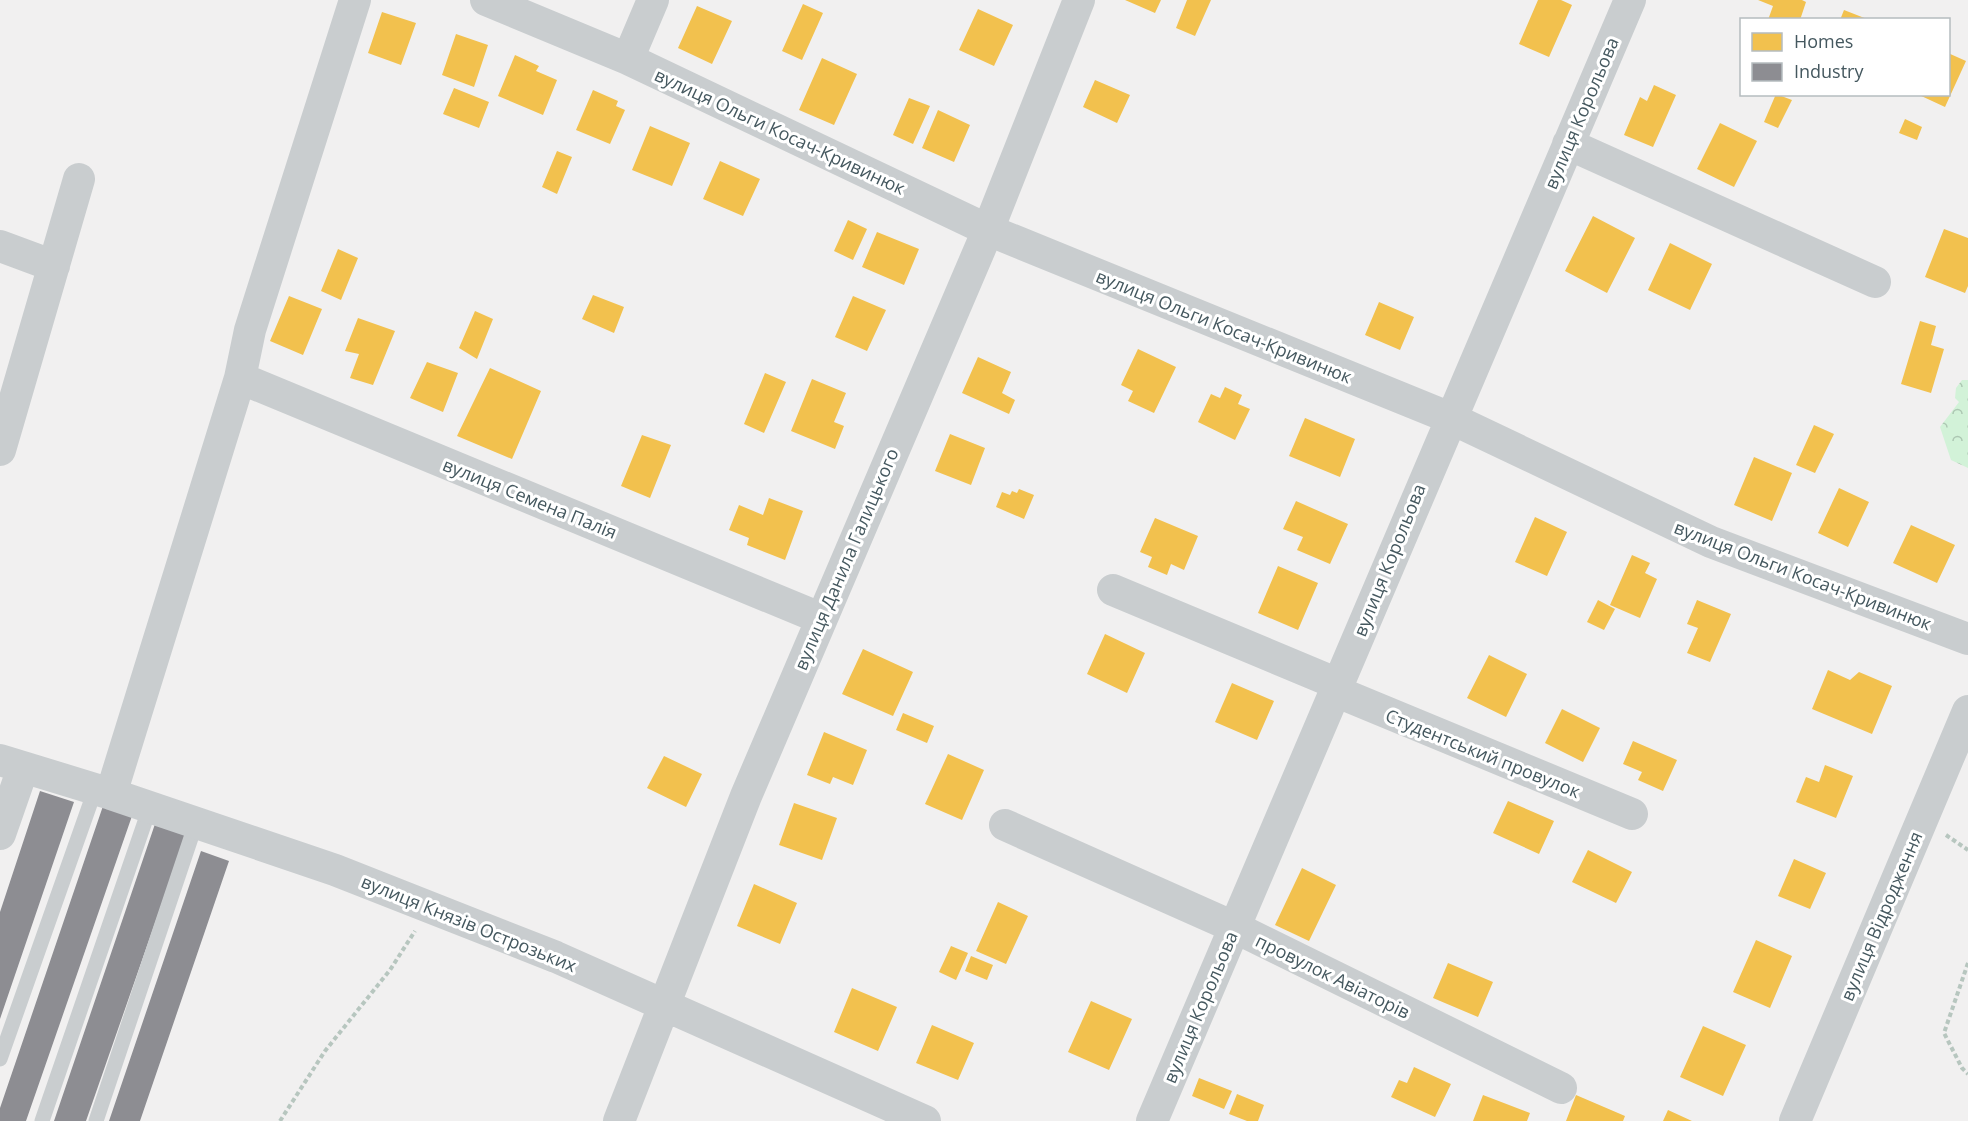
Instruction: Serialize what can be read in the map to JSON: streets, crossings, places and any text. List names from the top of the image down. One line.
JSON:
{"streets":{"street":["вулиця Корольова","вулиця Ольги Косач-Кривинюк","вулиця Семена Палія","вулиця Данила Галицького","Студентський провулок","вулиця Відродження","вулиця Князів Острозьких","провулок Авіаторів"]},"crossings":[["вулиця Корольова","вулиця Ольги Косач-Кривинюк"],["вулиця Корольова","Студентський провулок"],["вулиця Корольова","провулок Авіаторів"],["вулиця Ольги Косач-Кривинюк","вулиця Данила Галицького"],["вулиця Семена Палія","вулиця Данила Галицького"],["вулиця Данила Галицького","вулиця Князів Острозьких"]],"legend":["Homes","Industry"]}
